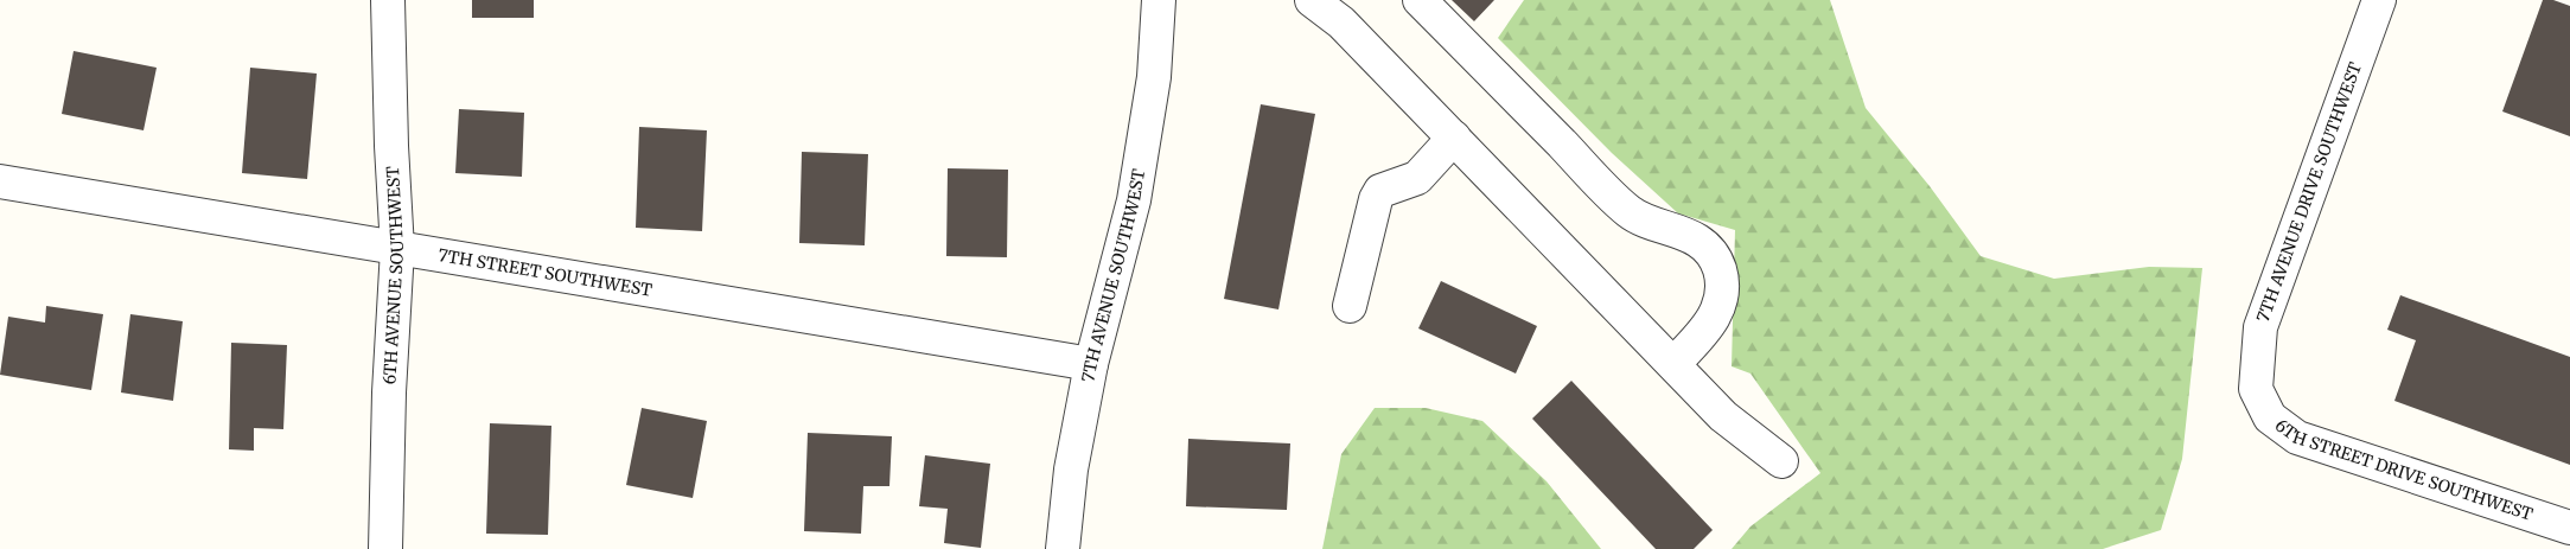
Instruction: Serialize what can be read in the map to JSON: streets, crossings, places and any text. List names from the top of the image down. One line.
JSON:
{"streets":{"street":["7TH AVENUE DRIVE SOUTHWEST","6TH AVENUE SOUTHWEST","7TH STREET SOUTHWEST","7TH AVENUE SOUTHWEST","6TH STREET DRIVE SOUTHWEST"]},"crossings":[["7TH AVENUE DRIVE SOUTHWEST","6TH STREET DRIVE SOUTHWEST"],["6TH AVENUE SOUTHWEST","7TH STREET SOUTHWEST"],["7TH STREET SOUTHWEST","7TH AVENUE SOUTHWEST"]]}
